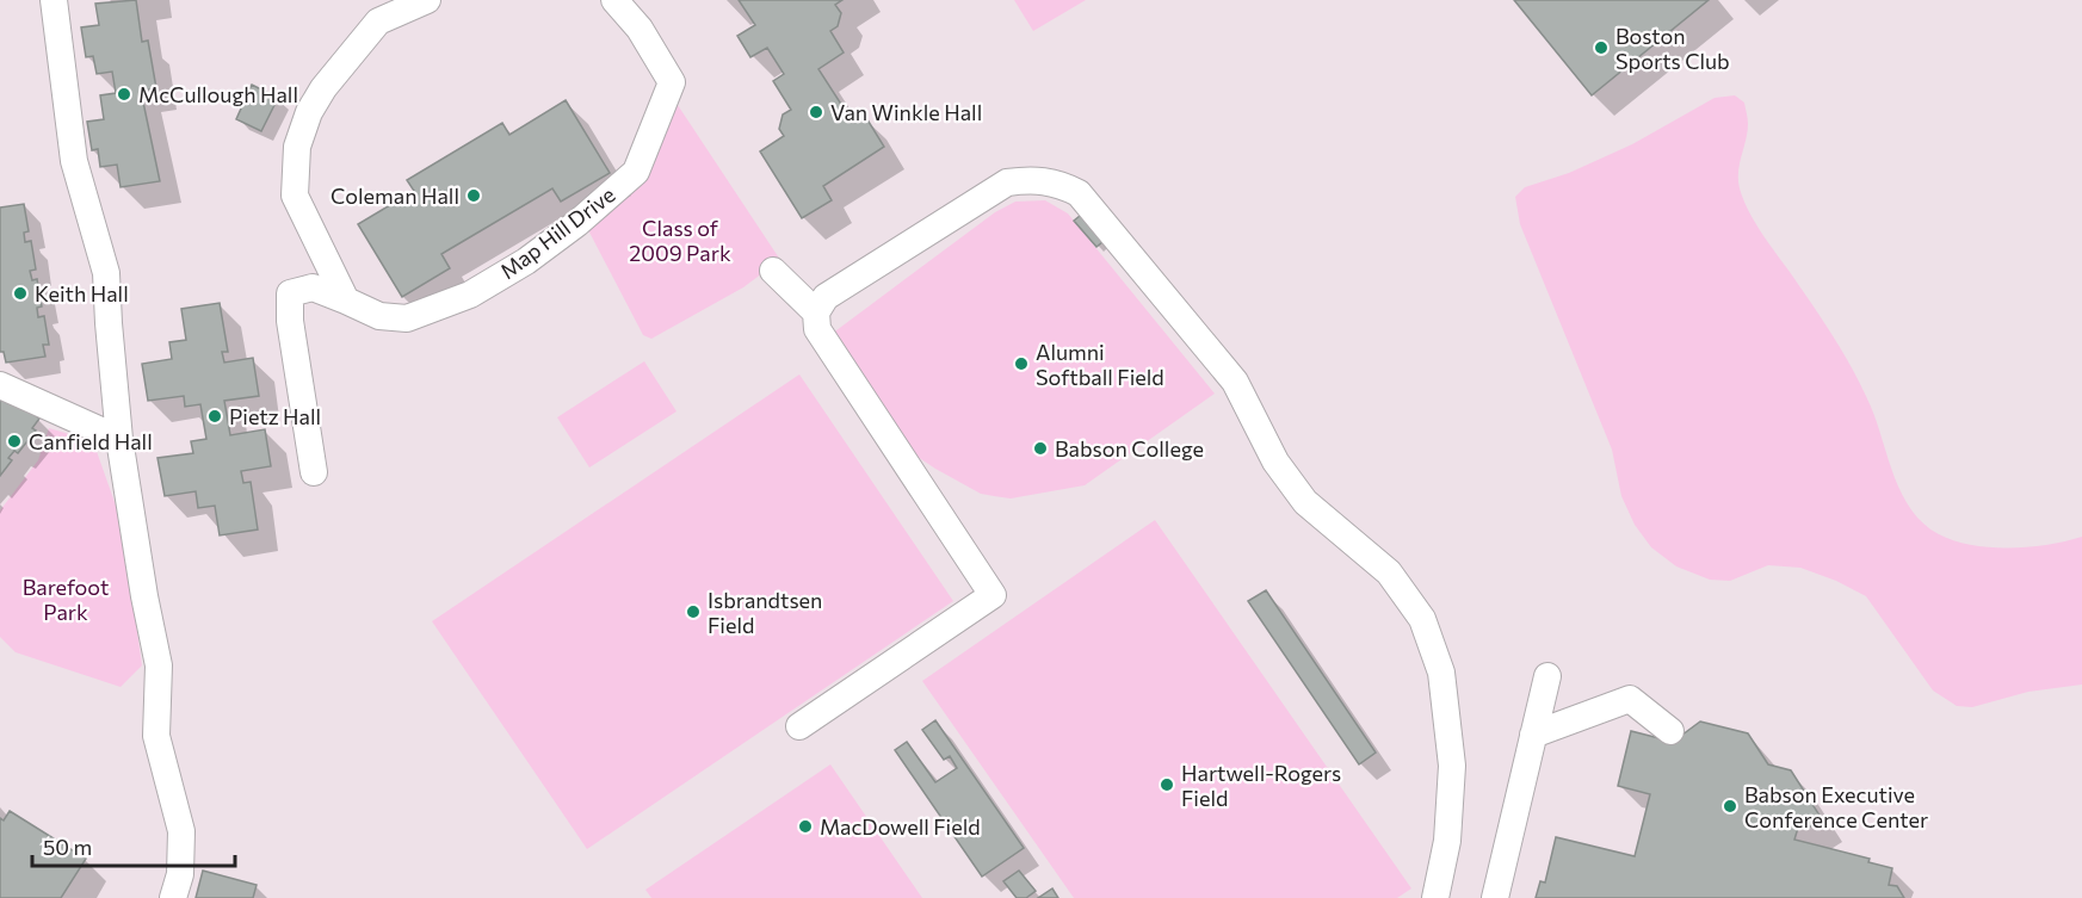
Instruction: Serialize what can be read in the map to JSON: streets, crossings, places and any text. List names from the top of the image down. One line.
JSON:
{"streets":{"street":["Map Hill Drive"]},"parks":["Class of 2009 Park","Barefoot Park"],"places":["Boston Sports Club","McCullough Hall","Van Winkle Hall","Coleman Hall","Keith Hall","Alumni Softball Field","Pietz Hall","Canfield Hall","Babson College","Isbrandtsen Field","Hartwell-Rogers Field","Babson Executive Conference Center","MacDowell Field"],"scale_bar":"50 m"}
